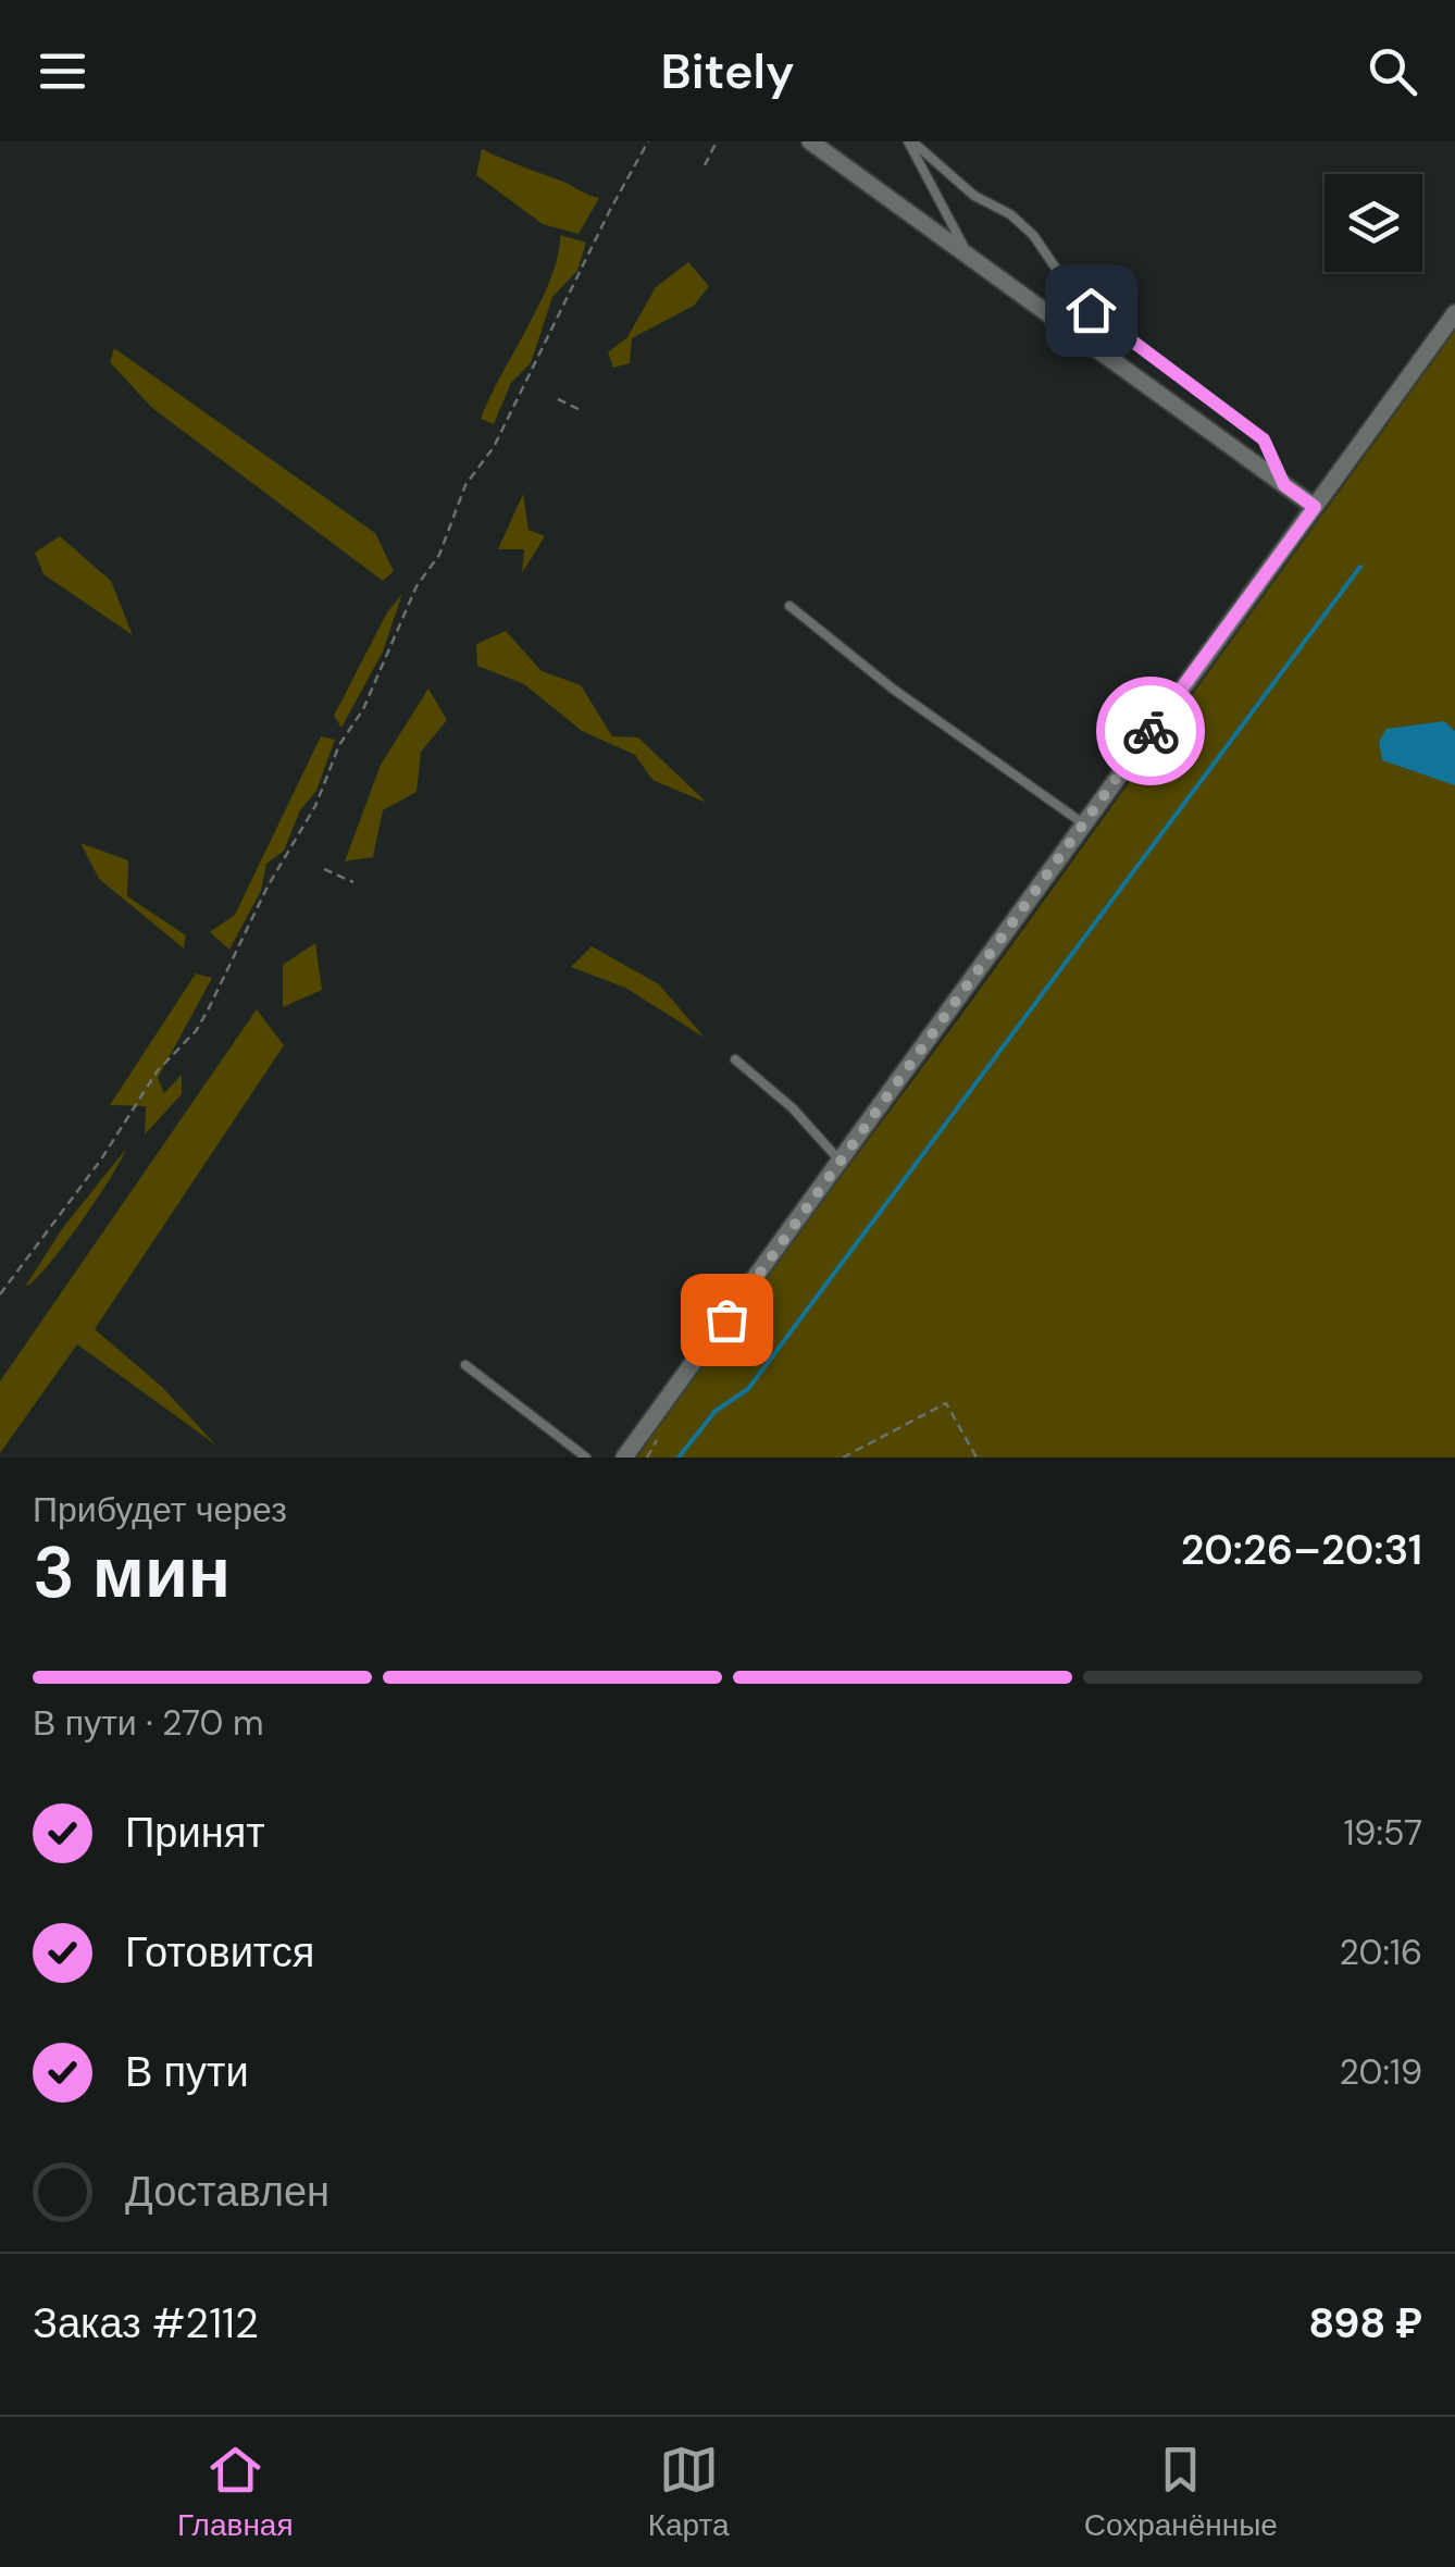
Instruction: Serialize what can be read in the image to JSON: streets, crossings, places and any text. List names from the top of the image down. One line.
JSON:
{"page":{"header":"Bitely","heading":["3 мин","Прибудет через","20:26–20:31"],"panel":["Заказ #2112","898 ₽"],"bar":"В пути · 270 m","list":[["Принят","19:57"],["Готовится","20:16"],["В пути","20:19"],"Доставлен"],"tabs":["Главная","Карта","Сохранённые"]}}
